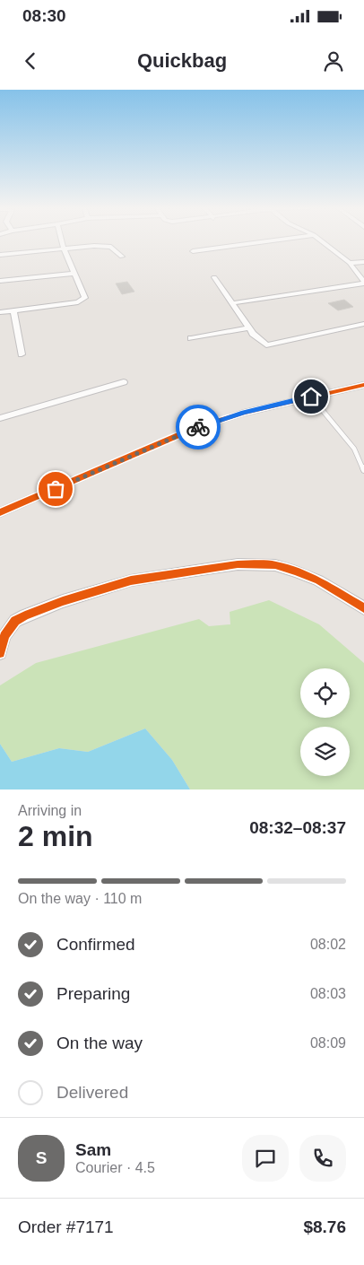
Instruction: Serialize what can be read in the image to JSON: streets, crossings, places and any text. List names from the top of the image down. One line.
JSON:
{"page":{"status":"08:30","header":"Quickbag","heading":["2 min","Arriving in","08:32–08:37"],"panel":["Sam","Courier · 4.5","Order #7171","$8.76"],"bar":"On the way · 110 m","list":[["Confirmed","08:02"],["Preparing","08:03"],["On the way","08:09"],"Delivered"],"round":"S"}}
